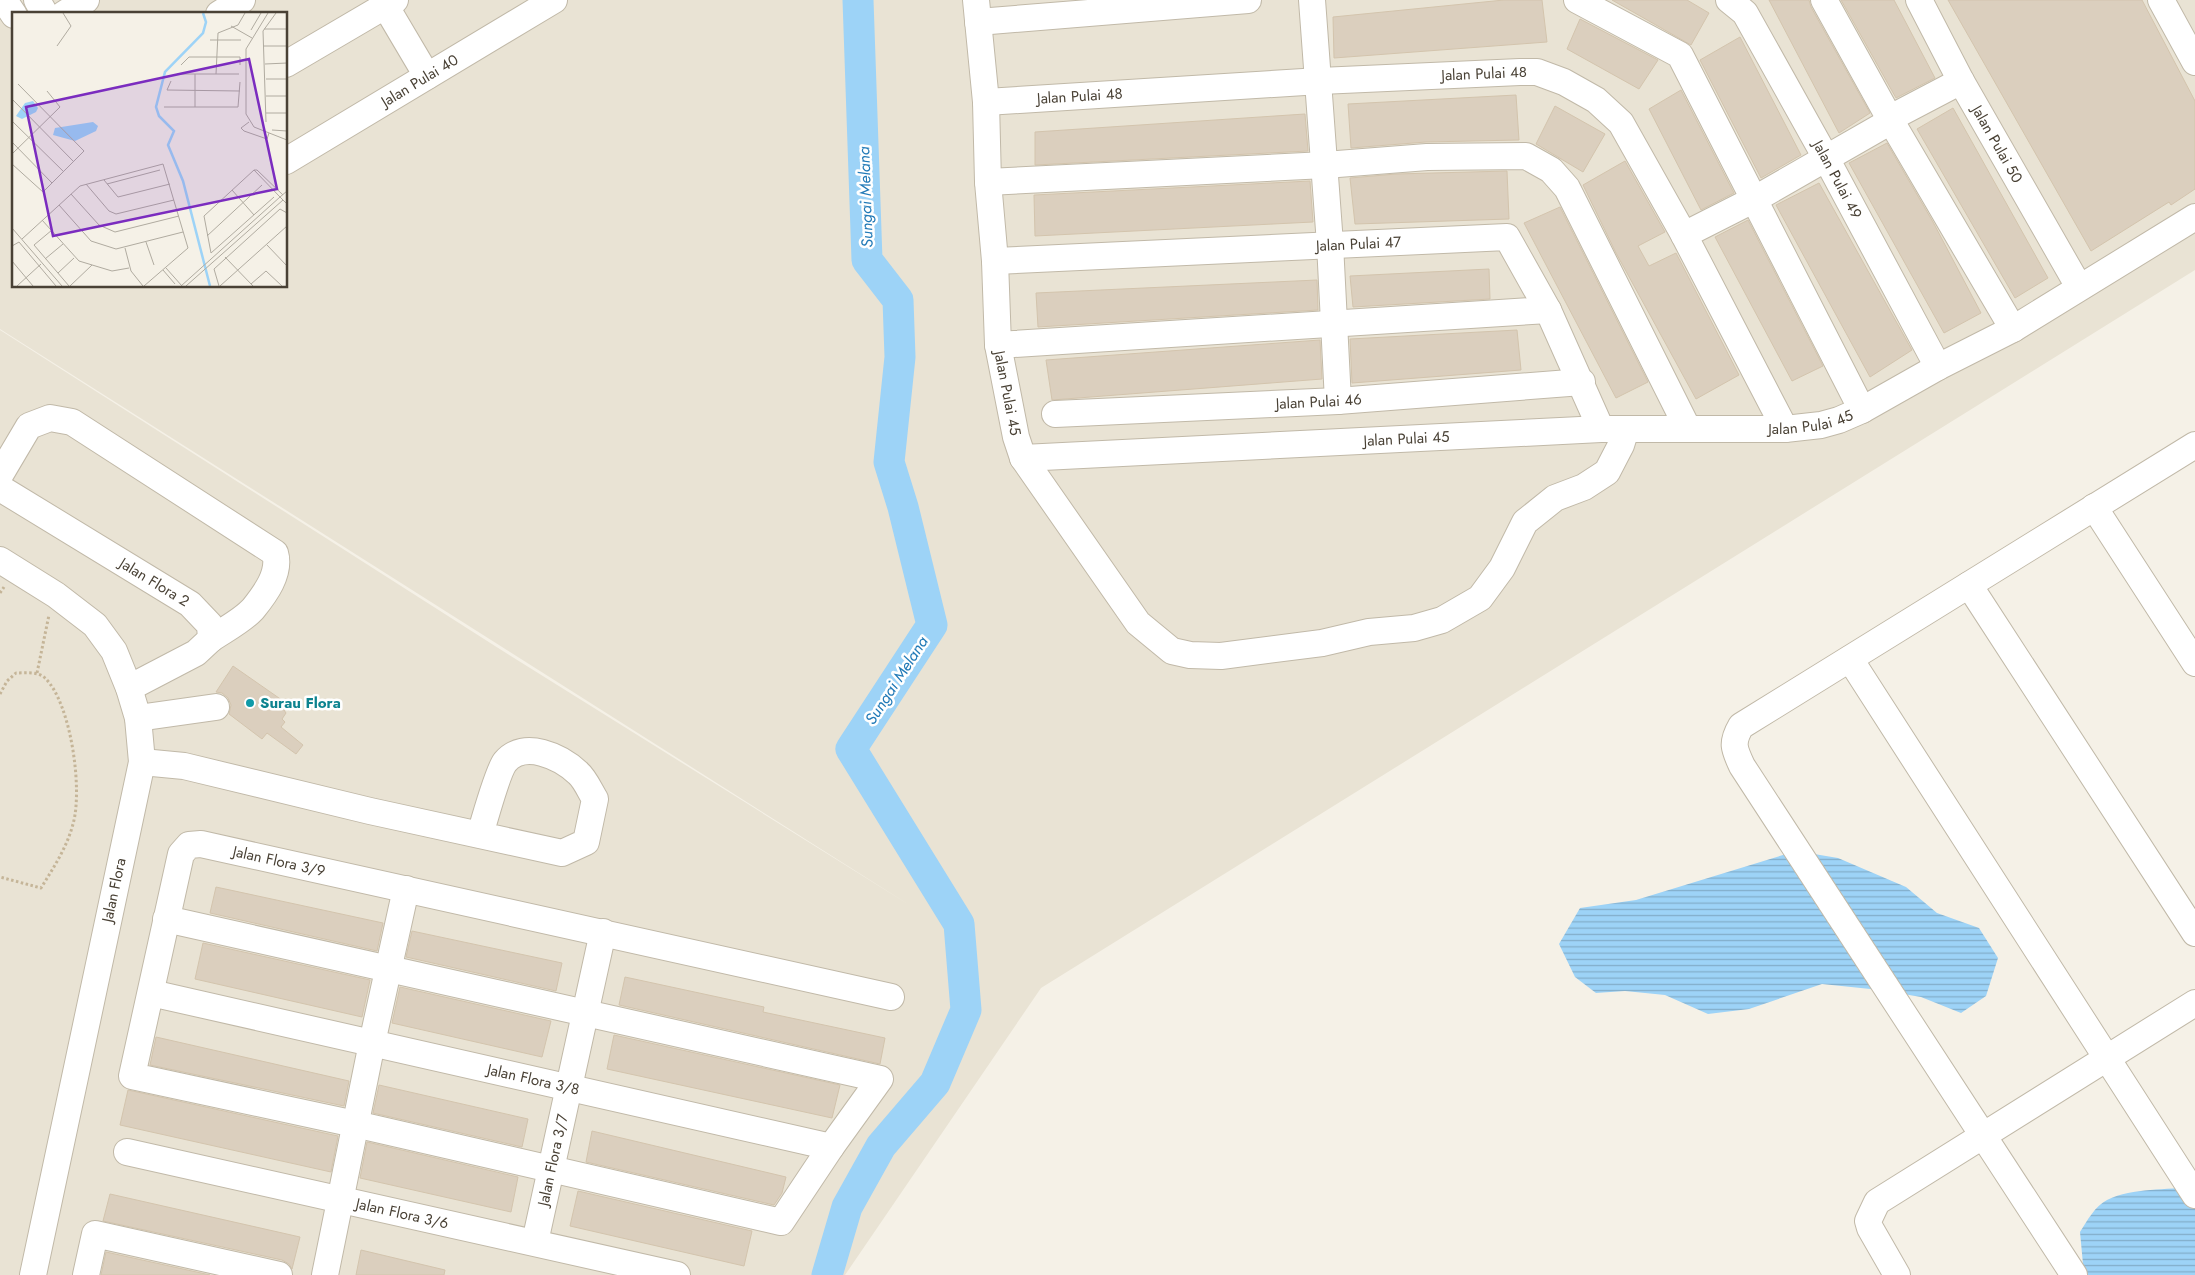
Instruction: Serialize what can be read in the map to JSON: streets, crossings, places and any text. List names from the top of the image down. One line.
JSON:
{"streets":{"street":["Jalan Pulai 48","Jalan Pulai 40","Jalan Pulai 50","Jalan Pulai 49","Jalan Pulai 47","Jalan Pulai 45","Jalan Pulai 46","Jalan Flora 2","Jalan Flora 3/9","Jalan Flora","Jalan Flora 3/8","Jalan Flora 3/7","Jalan Flora 3/6"]},"crossings":[["Jalan Pulai 48","Jalan Pulai 45"],["Jalan Pulai 50","Jalan Pulai 45"],["Jalan Pulai 49","Jalan Pulai 45"],["Jalan Pulai 47","Jalan Pulai 45"],["Jalan Pulai 47","Jalan Pulai 46"],["Jalan Flora 3/9","Jalan Flora 3/8"],["Jalan Flora 3/9","Jalan Flora 3/7"],["Jalan Flora 3/8","Jalan Flora 3/7"],["Jalan Flora 3/7","Jalan Flora 3/6"]],"water":["Sungai Melana"],"places":["Surau Flora"]}
